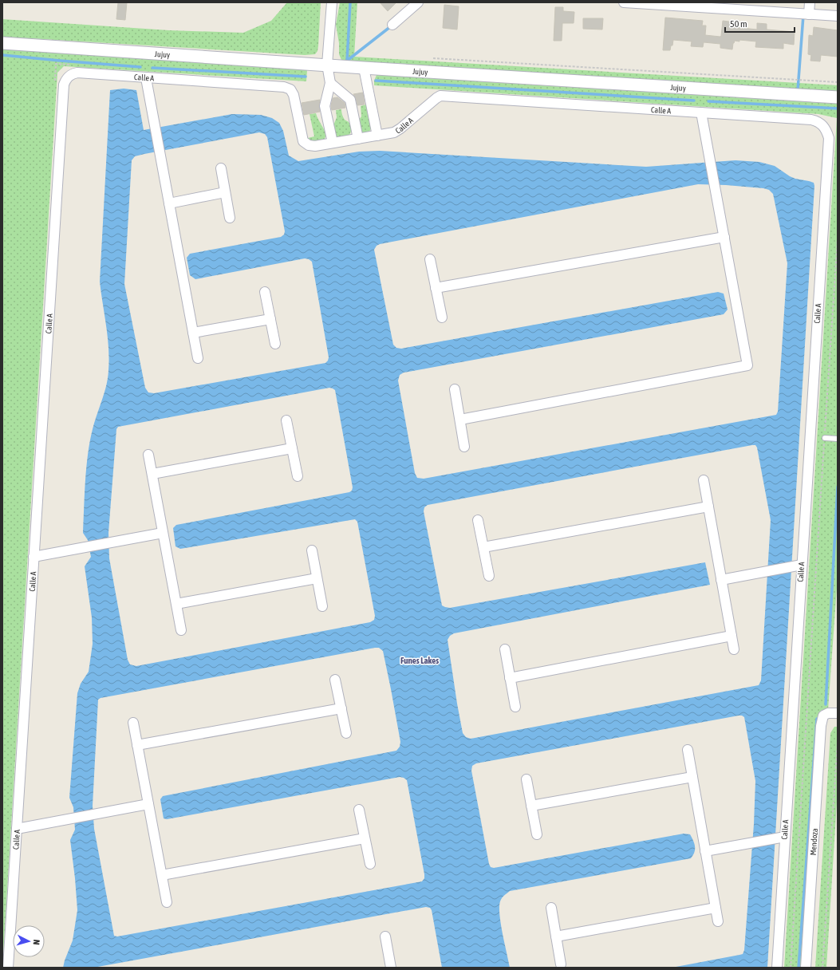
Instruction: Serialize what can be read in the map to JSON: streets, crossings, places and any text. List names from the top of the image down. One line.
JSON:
{"streets":{"street":["Jujuy","Calle A","Mendoza"]},"districts":["Funes Lakes"],"scale_bar":"50 m","north":"right"}
